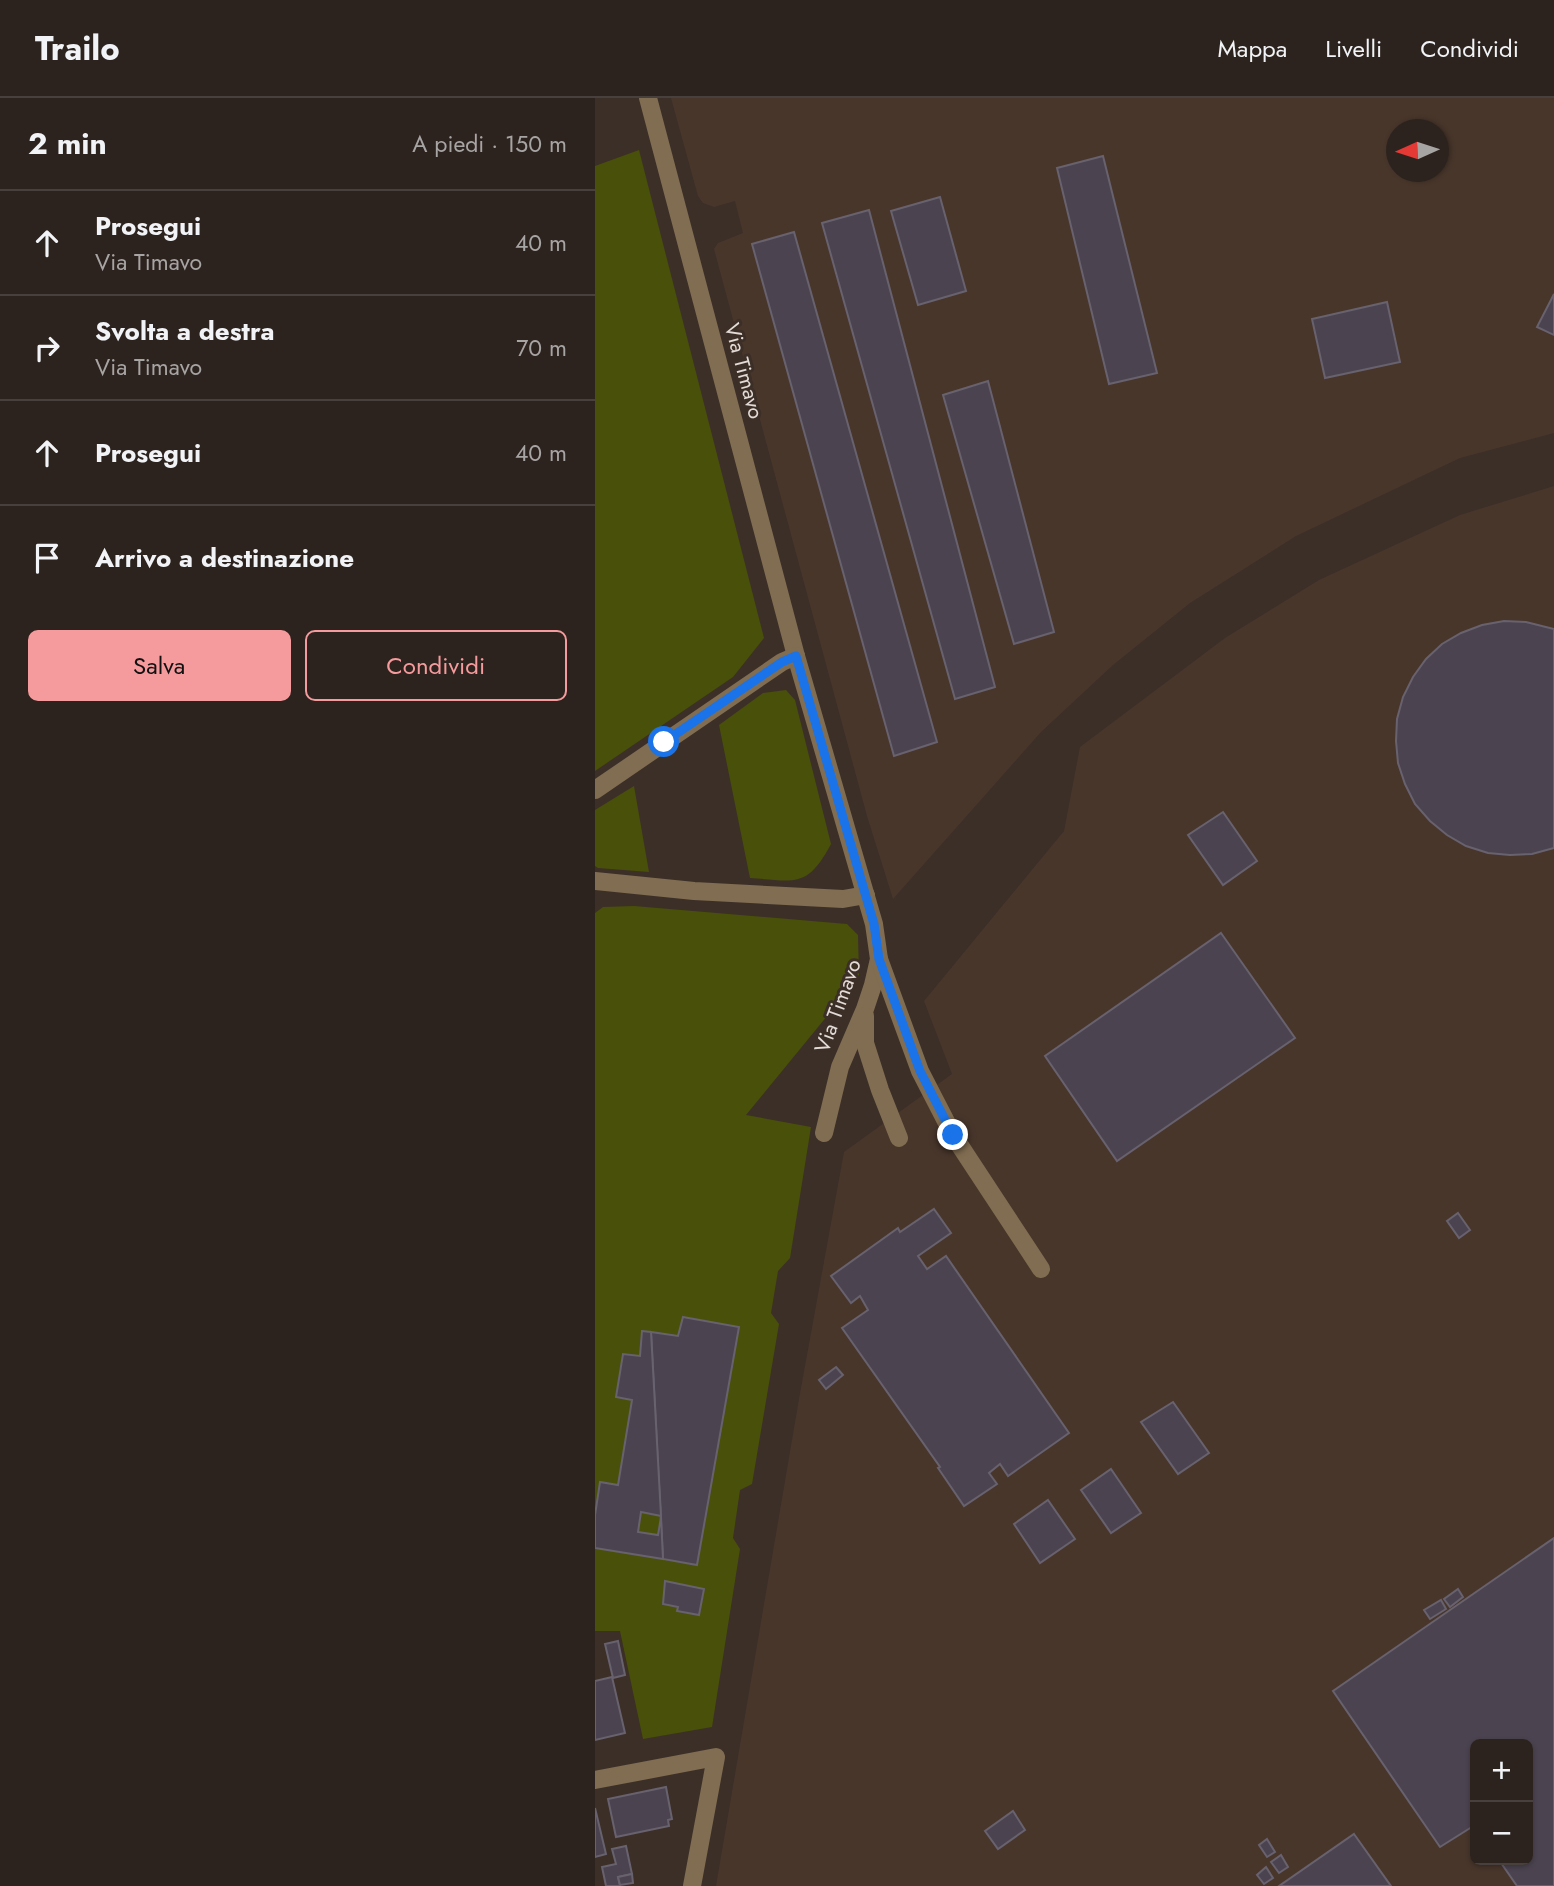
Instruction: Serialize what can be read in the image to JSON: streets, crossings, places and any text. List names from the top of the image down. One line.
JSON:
{"streets":{"street":["Via Timavo"]},"north":"left","page":{"header":"Trailo","nav":["Mappa","Livelli","Condividi"],"heading":["2 min","A piedi · 150 m"],"list":[["Prosegui","Via Timavo","40 m"],["Svolta a destra","Via Timavo","70 m"],["Prosegui","40 m"],"Arrivo a destinazione"],"buttons":["Salva","Condividi"],"map_buttons":["+","−"]}}
